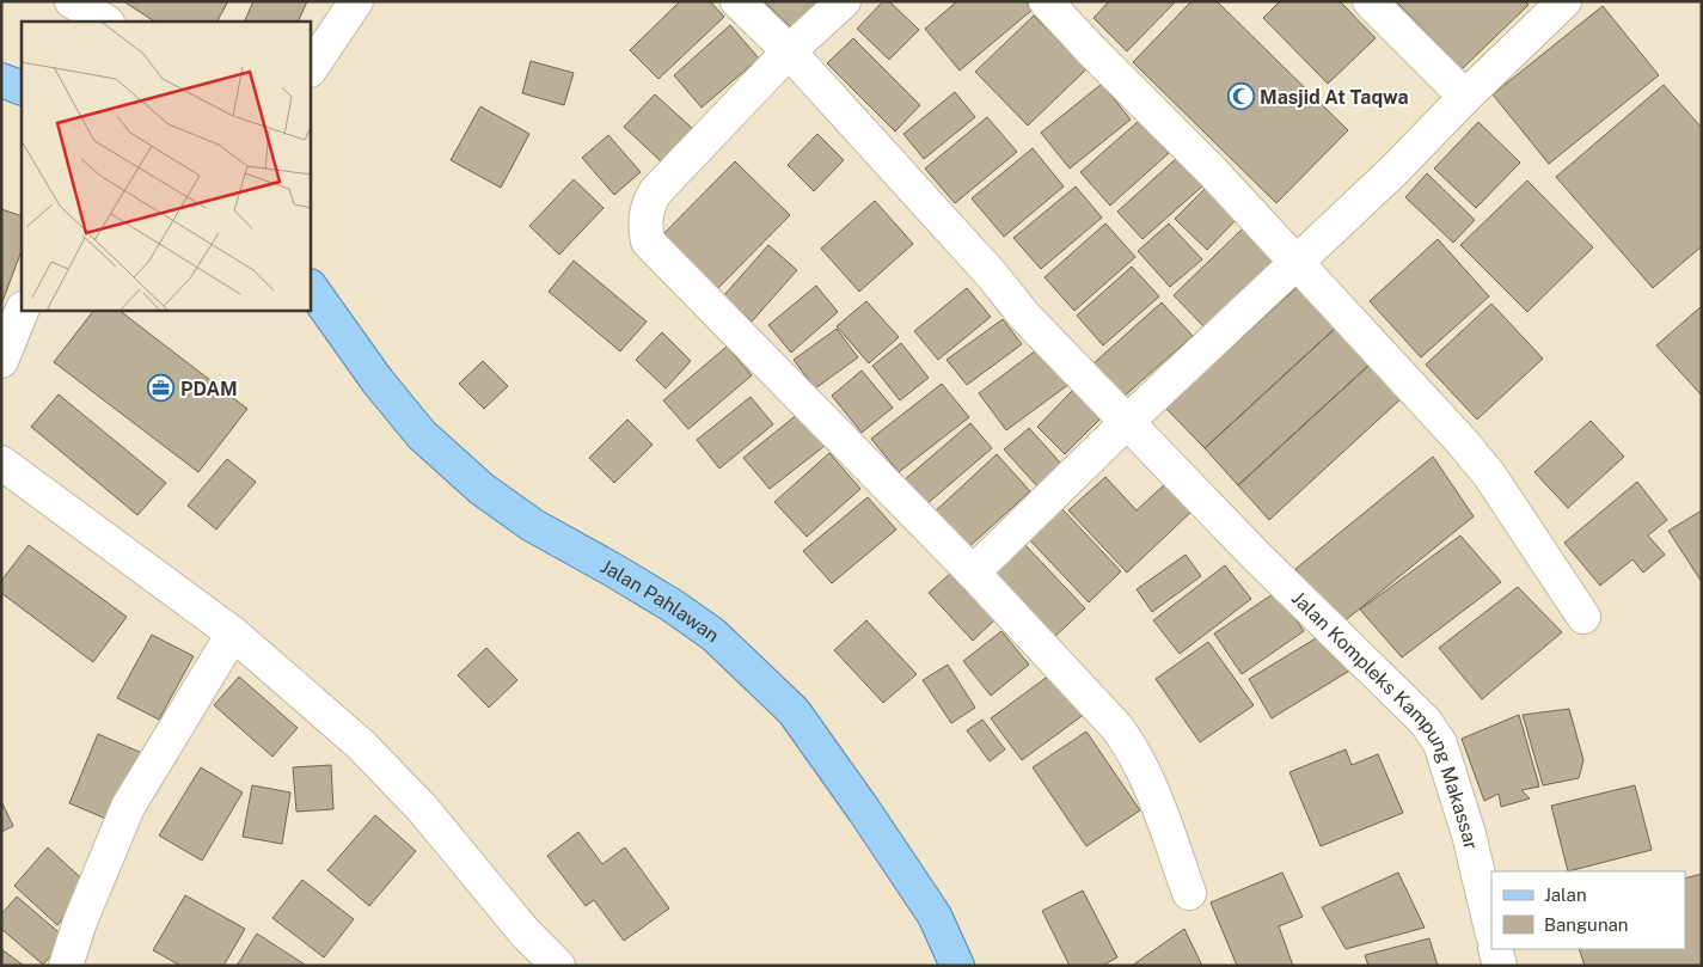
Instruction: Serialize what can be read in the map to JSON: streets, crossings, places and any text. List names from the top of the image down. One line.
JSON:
{"streets":{"main road":["Jalan Pahlawan"],"street":["Jalan Kompleks Kampung Makassar"]},"places":{"mosque":["Masjid At Taqwa"],"office":["PDAM"]},"legend":["Jalan","Bangunan"]}
